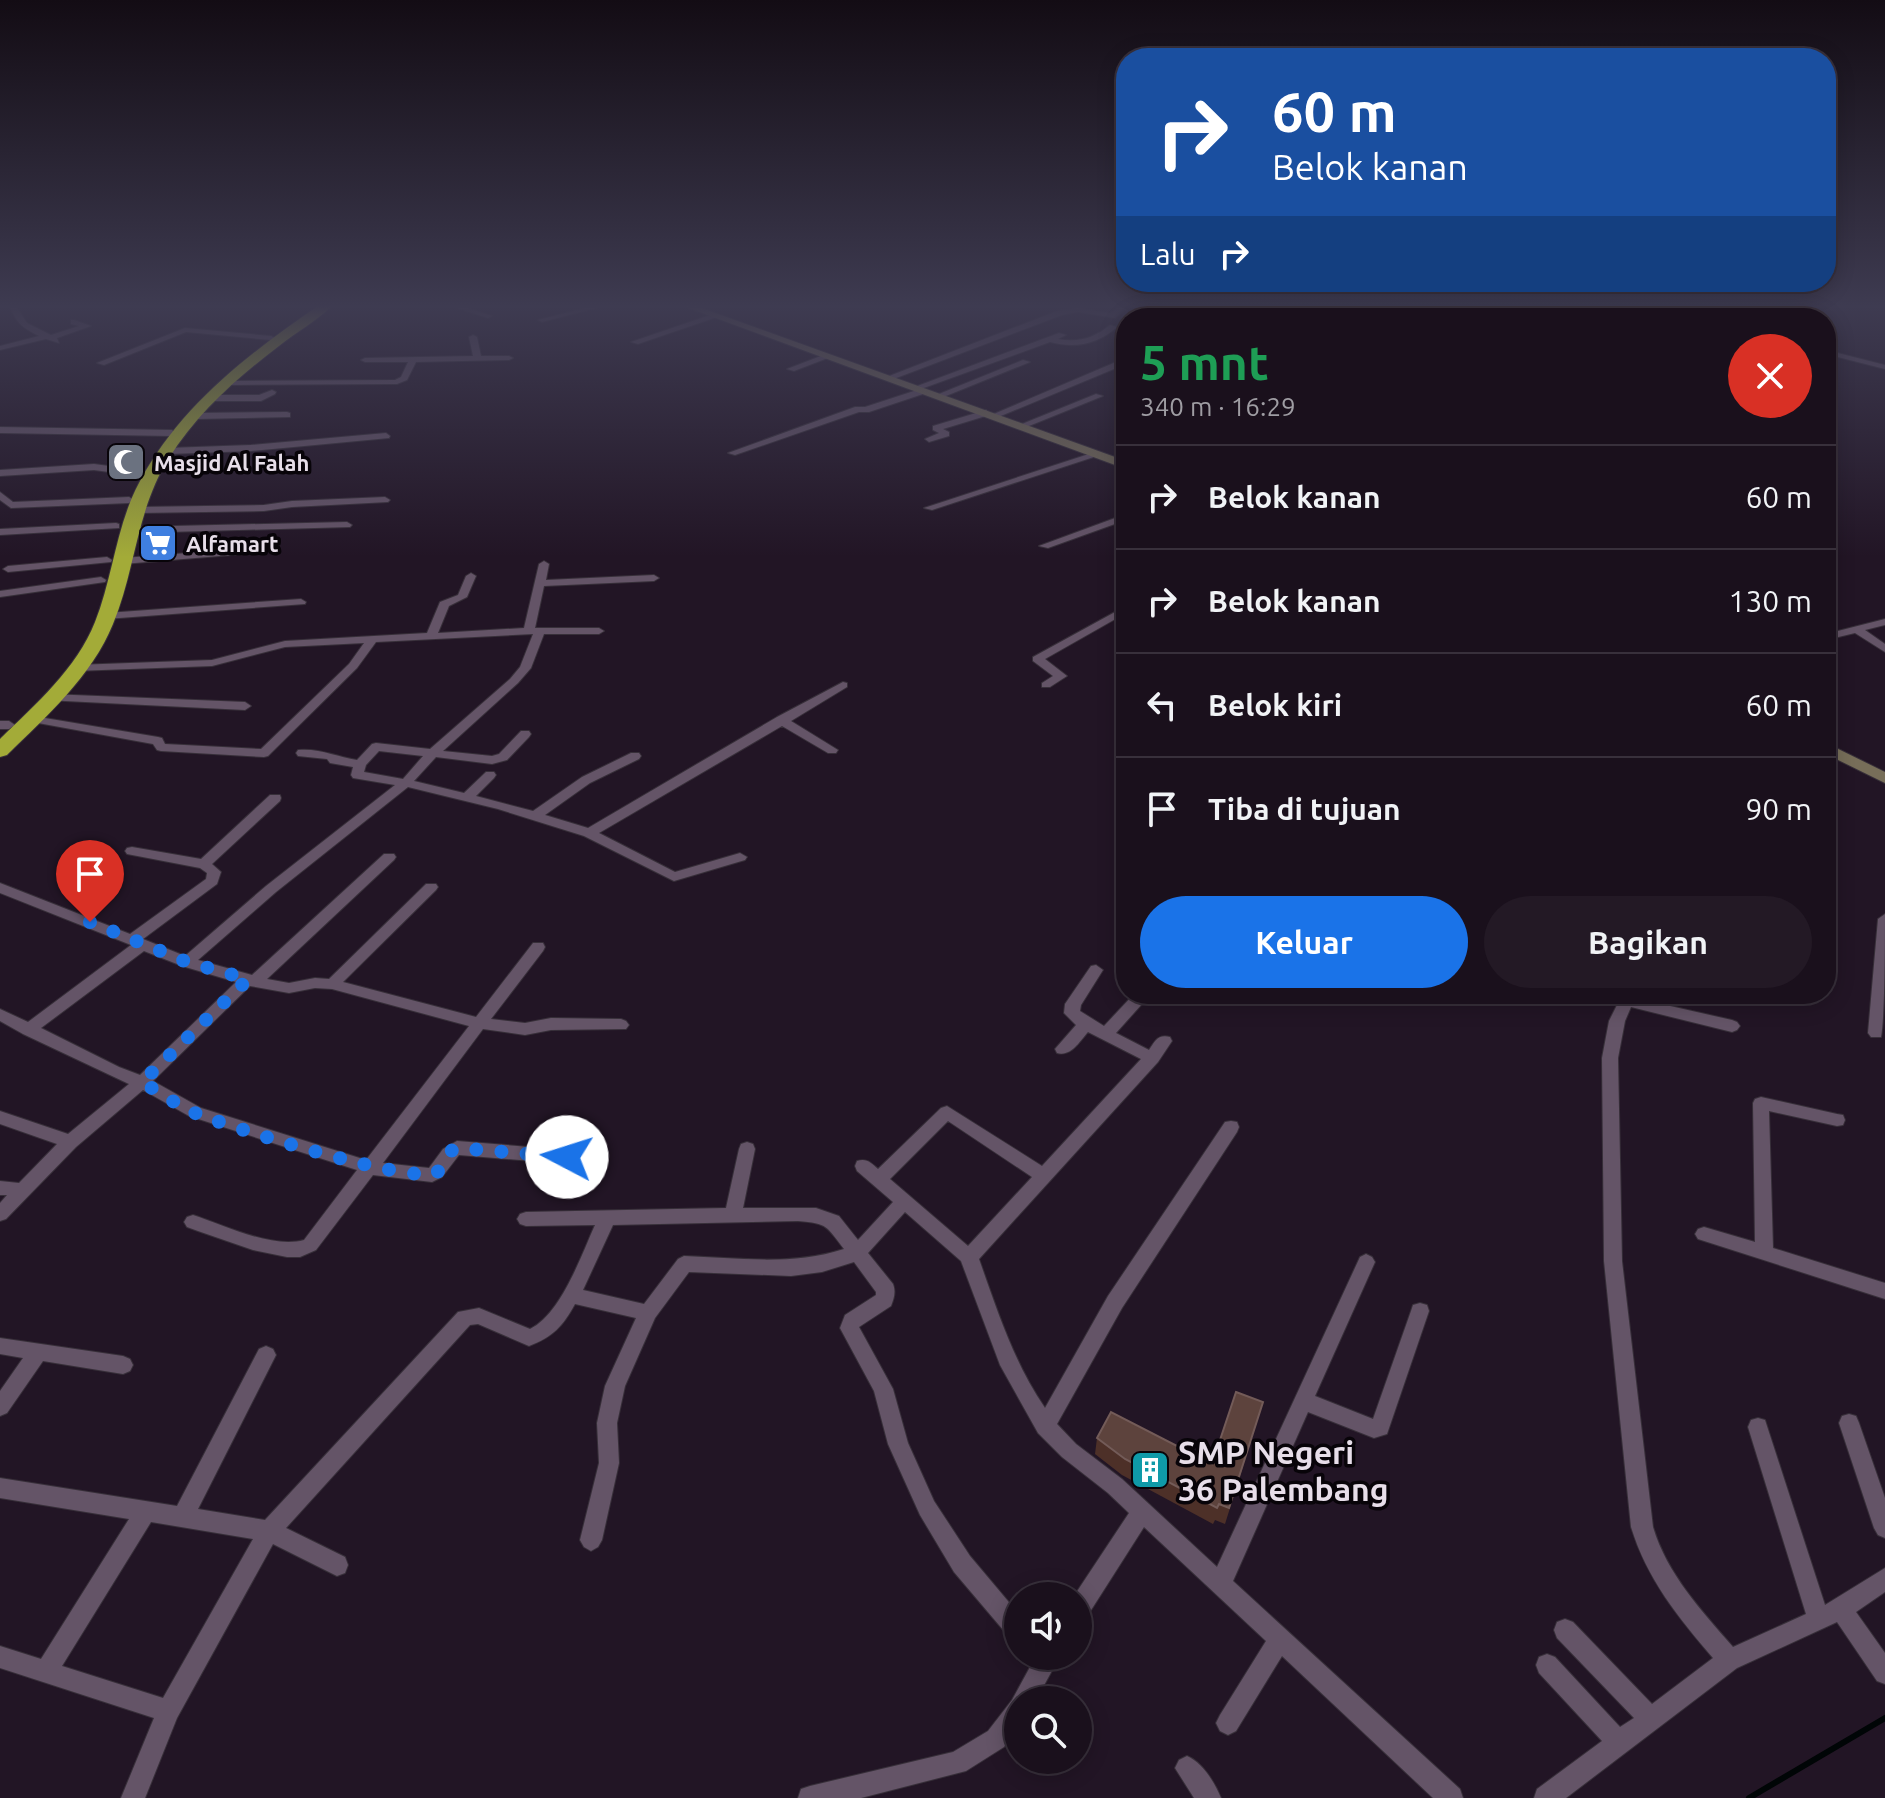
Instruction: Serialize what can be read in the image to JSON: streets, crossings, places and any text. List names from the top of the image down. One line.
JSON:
{"places":{"mosque":["Masjid Al Falah"],"supermarket":["Alfamart"],"building":["SMP Negeri 36 Palembang"]},"page":{"turn":["60 m","Belok kanan"],"then":"Lalu","heading":["5 mnt","340 m · 16:29"],"list":[{"name":"Belok kanan","value":"60 m"},{"name":"Belok kanan","value":"130 m"},{"name":"Belok kiri","value":"60 m"},{"name":"Tiba di tujuan","value":"90 m"}],"buttons":["Keluar","Bagikan"]}}
